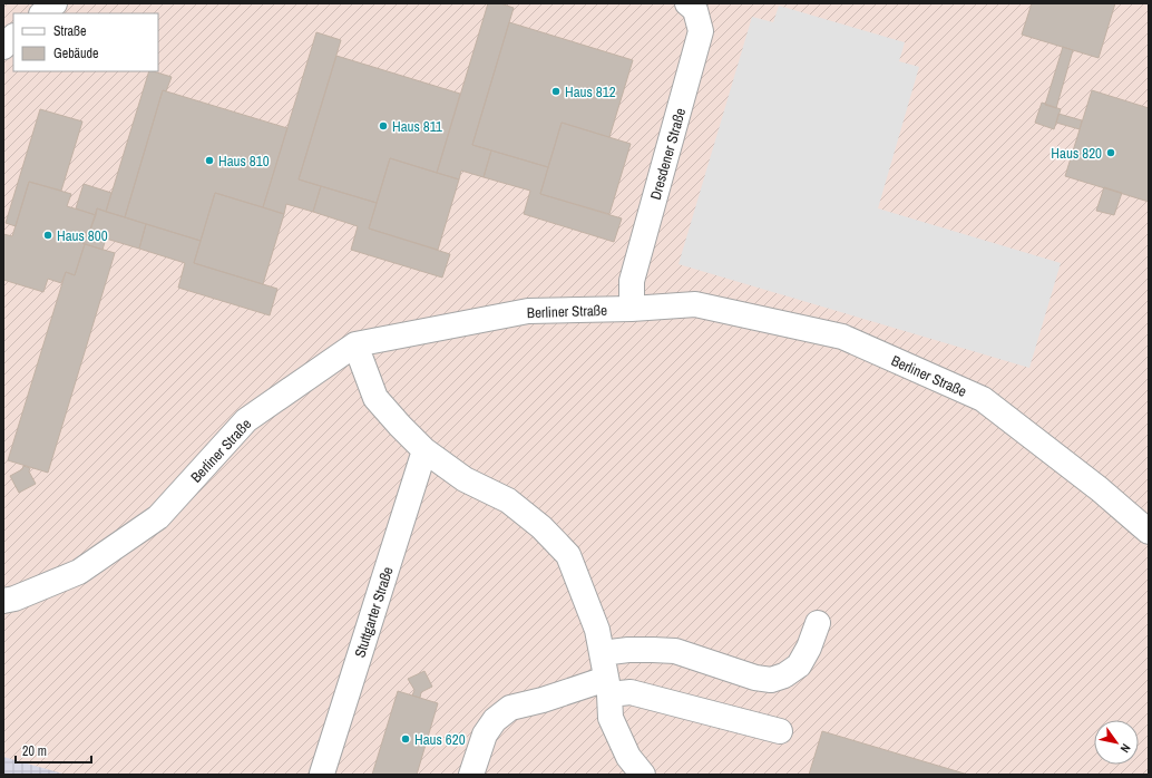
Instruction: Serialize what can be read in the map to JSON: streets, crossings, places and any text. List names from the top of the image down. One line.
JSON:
{"streets":{"lane":["Dresdener Straße","Berliner Straße","Stuttgarter Straße"]},"crossings":[["Dresdener Straße","Berliner Straße"]],"places":["Haus 812","Haus 811","Haus 820","Haus 810","Haus 800","Haus 620"],"legend":["Straße","Gebäude"],"scale_bar":"20 m","north":"bottom right"}
